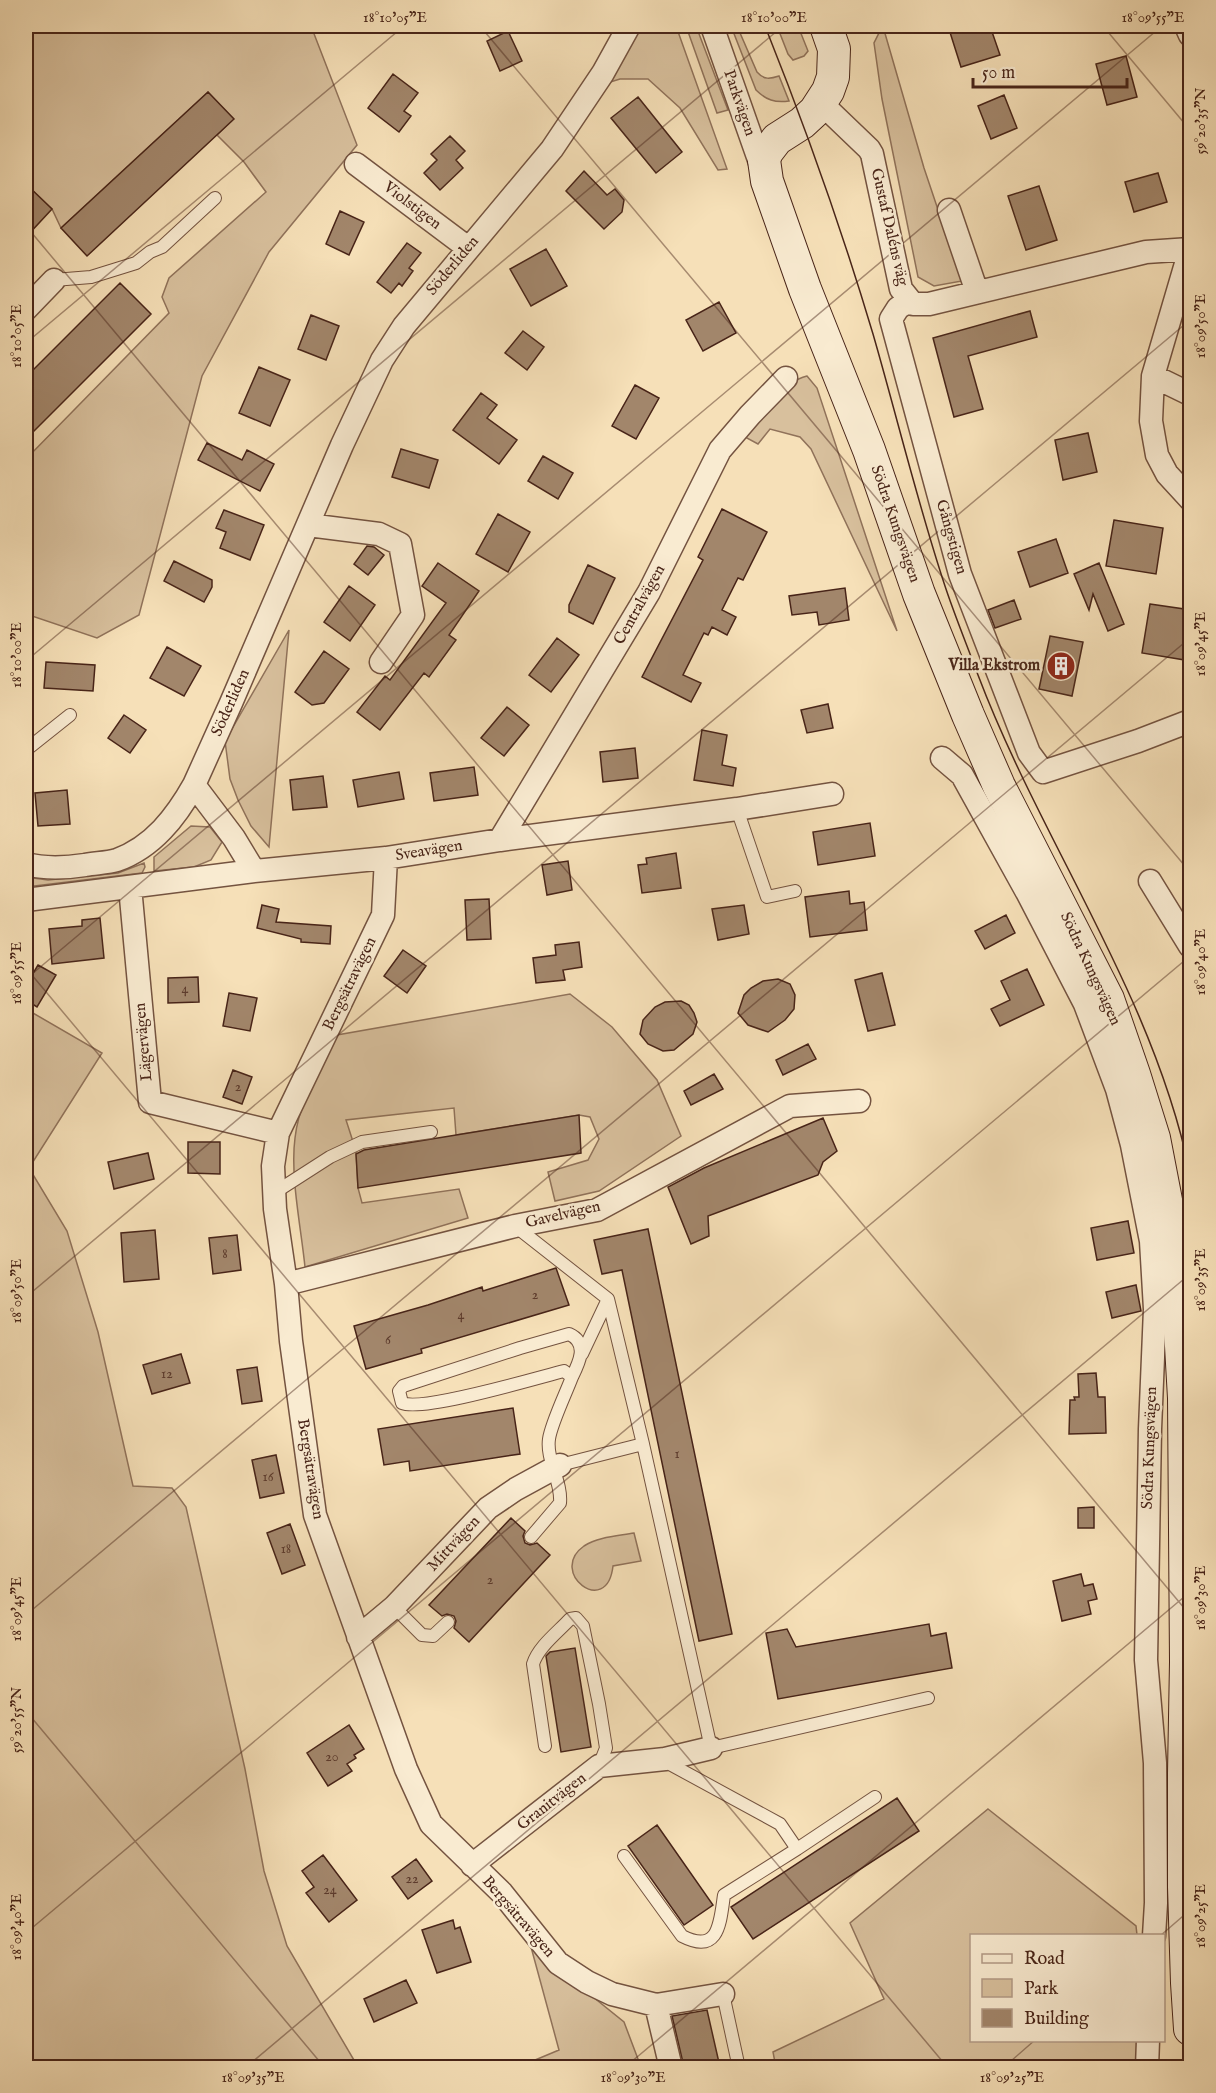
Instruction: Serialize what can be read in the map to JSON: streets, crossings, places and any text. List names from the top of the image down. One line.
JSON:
{"streets":{"main road":["Södra Kungsvägen"],"street":["Parkvägen","Violstigen","Gustaf Daléns väg","Söderliden","Gångstigen","Centralvägen","Sveavägen","Bergsätravägen","Lägervägen","Gavelvägen","Mittvägen","Granitvägen"]},"crossings":[["Parkvägen","Södra Kungsvägen"],["Violstigen","Söderliden"],["Gustaf Daléns väg","Södra Kungsvägen"],["Gustaf Daléns väg","Gångstigen"],["Centralvägen","Sveavägen"],["Sveavägen","Bergsätravägen"],["Sveavägen","Lägervägen"],["Bergsätravägen","Lägervägen"],["Bergsätravägen","Gavelvägen"],["Bergsätravägen","Mittvägen"],["Bergsätravägen","Granitvägen"]],"places":{"building":["Villa Ekstrom"]},"house_numbers":["4","2","8","2","4","6","12","1","16","18","2","20","22","24"],"legend":["Road","Park","Building"],"scale_bar":"50 m","coordinates":["18°10'05\"E","18°10'00\"E","18°09'55\"E","59°20'35\"N","18°09'50\"E","18°09'45\"E","18°09'40\"E","18°09'35\"E","18°09'30\"E","59°20'55\"N","18°09'25\"E"]}
